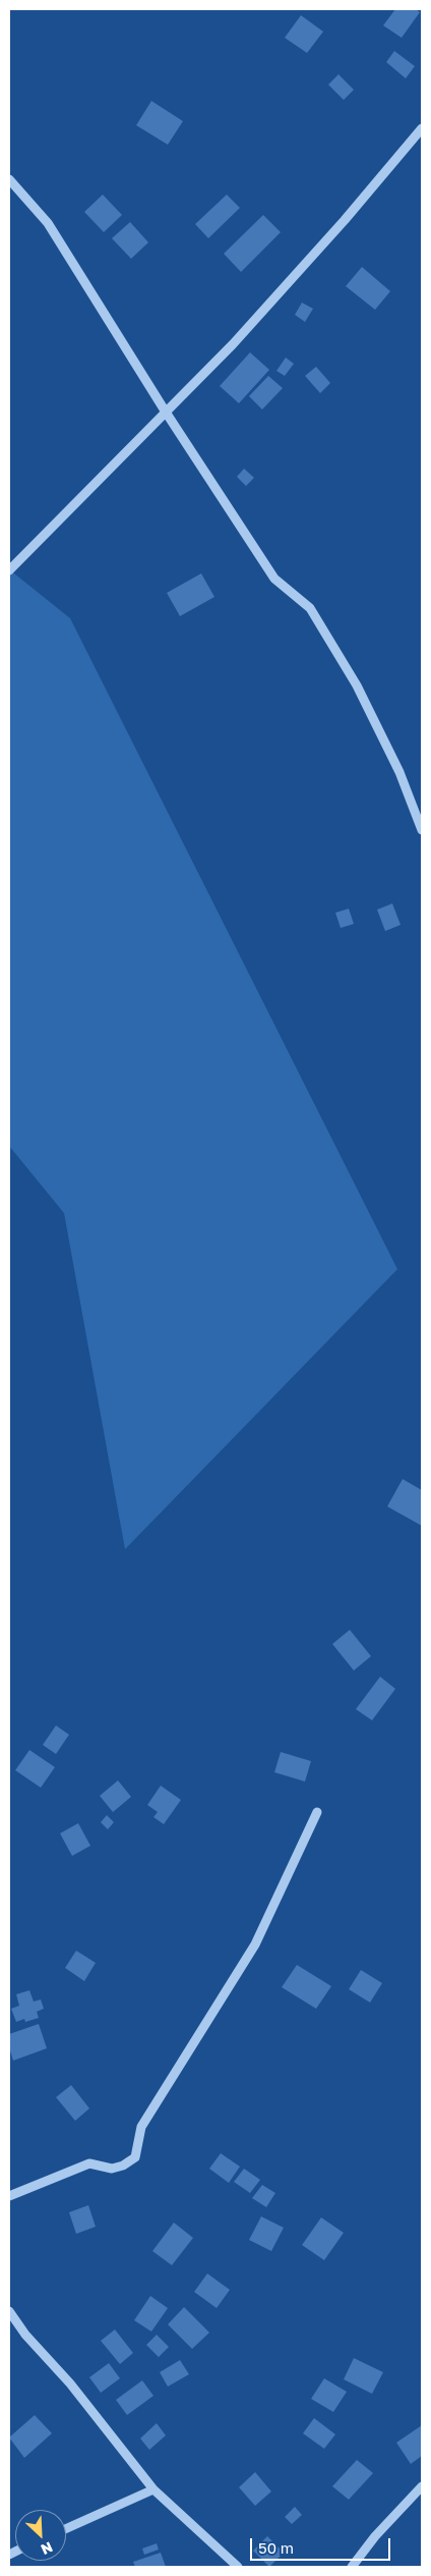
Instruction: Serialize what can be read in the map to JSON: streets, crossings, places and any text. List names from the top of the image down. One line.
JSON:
{"scale_bar":"50 m","north":"bottom right"}
